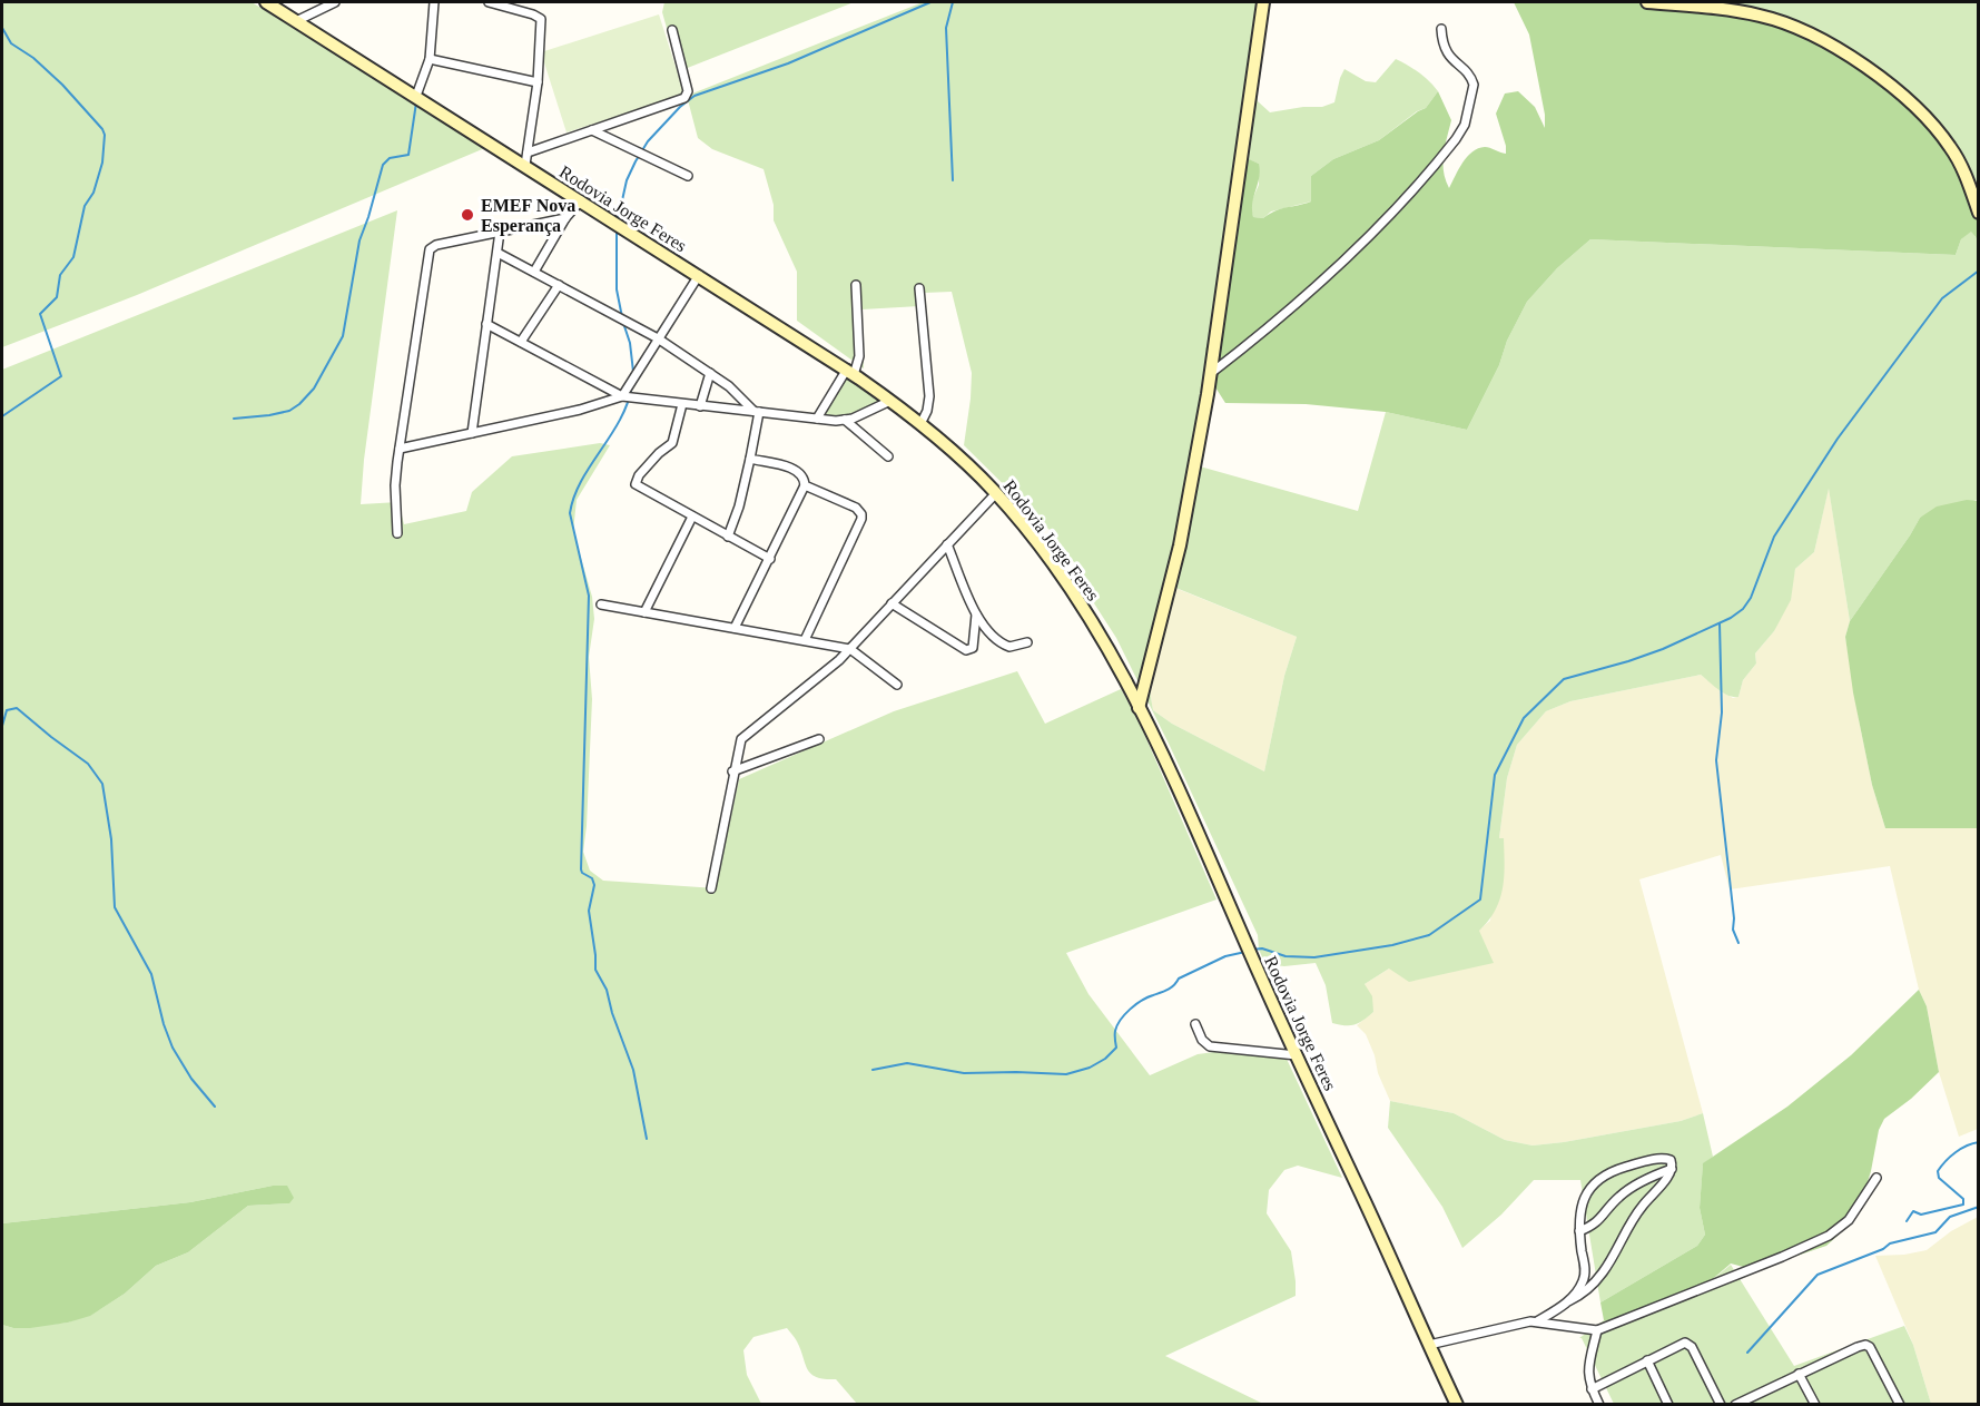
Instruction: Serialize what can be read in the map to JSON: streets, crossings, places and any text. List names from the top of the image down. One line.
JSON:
{"streets":{"main road":["Rodovia Jorge Feres"]},"places":["EMEF Nova Esperança"]}
